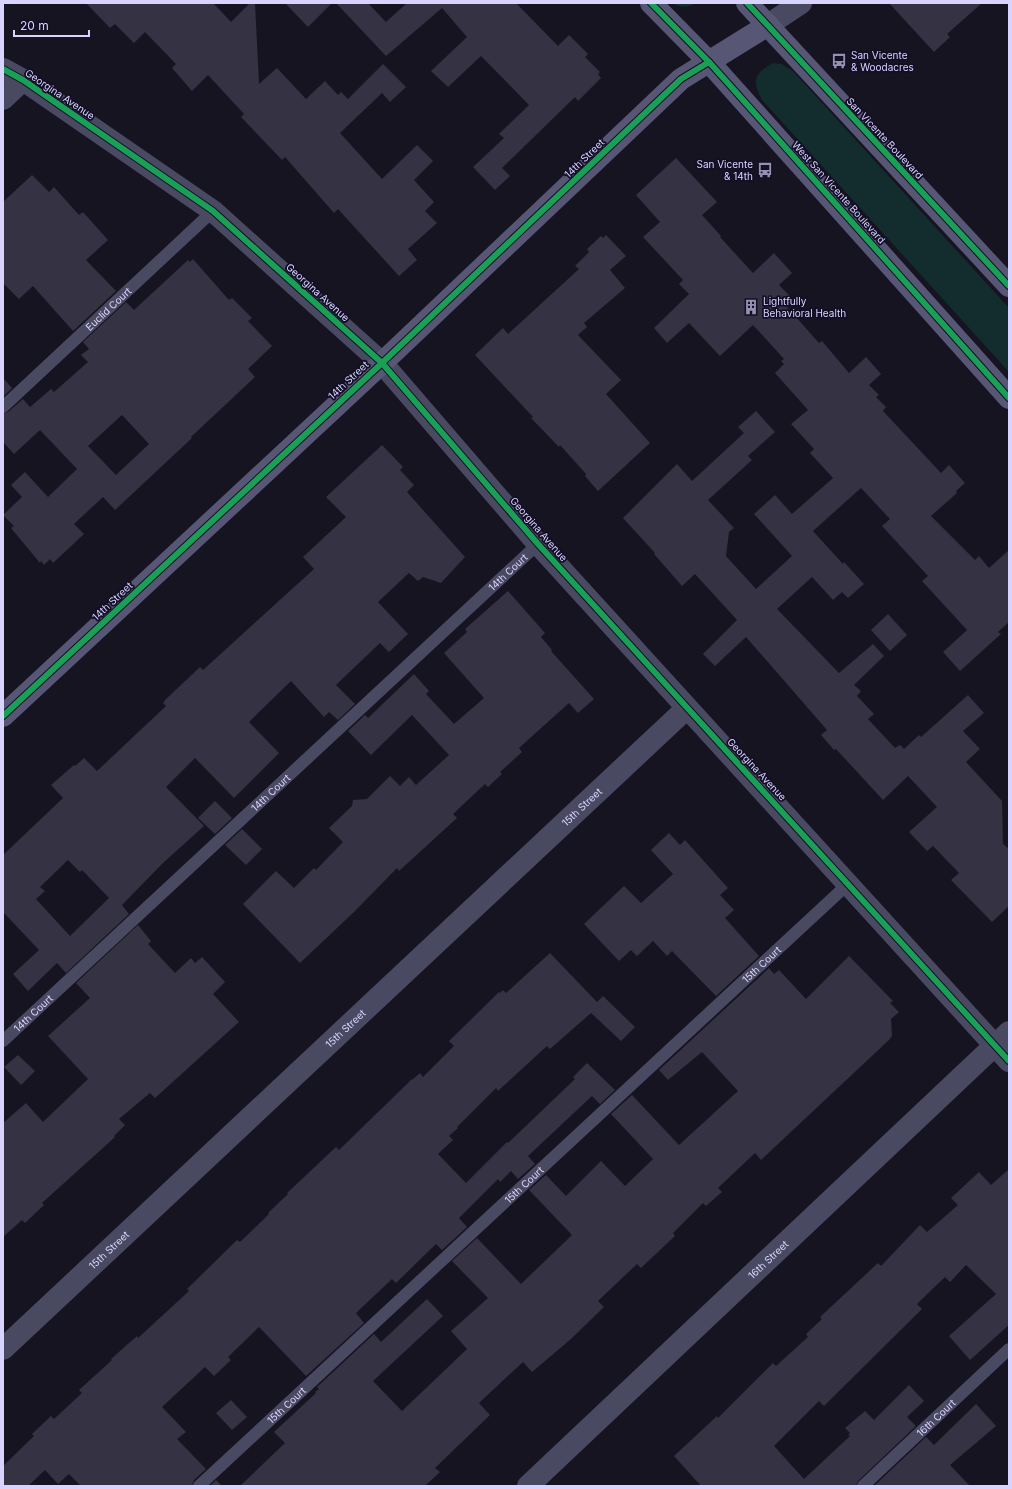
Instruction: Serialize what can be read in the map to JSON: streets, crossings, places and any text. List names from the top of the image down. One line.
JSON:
{"streets":{"street":["Georgina Avenue","San Vicente Boulevard","14th Street","West San Vicente Boulevard","15th Street","16th Street"],"lane":["Euclid Court","14th Court","15th Court","16th Court"]},"crossings":[["Georgina Avenue","14th Street"],["Georgina Avenue","Euclid Court"],["Georgina Avenue","14th Court"],["Georgina Avenue","15th Street"],["Georgina Avenue","15th Court"],["Georgina Avenue","16th Street"],["San Vicente Boulevard","14th Street"],["14th Street","West San Vicente Boulevard"]],"places":{"bus stop":["San Vicente & Woodacres","San Vicente & 14th"],"building":["Lightfully Behavioral Health"]},"scale_bar":"20 m"}
